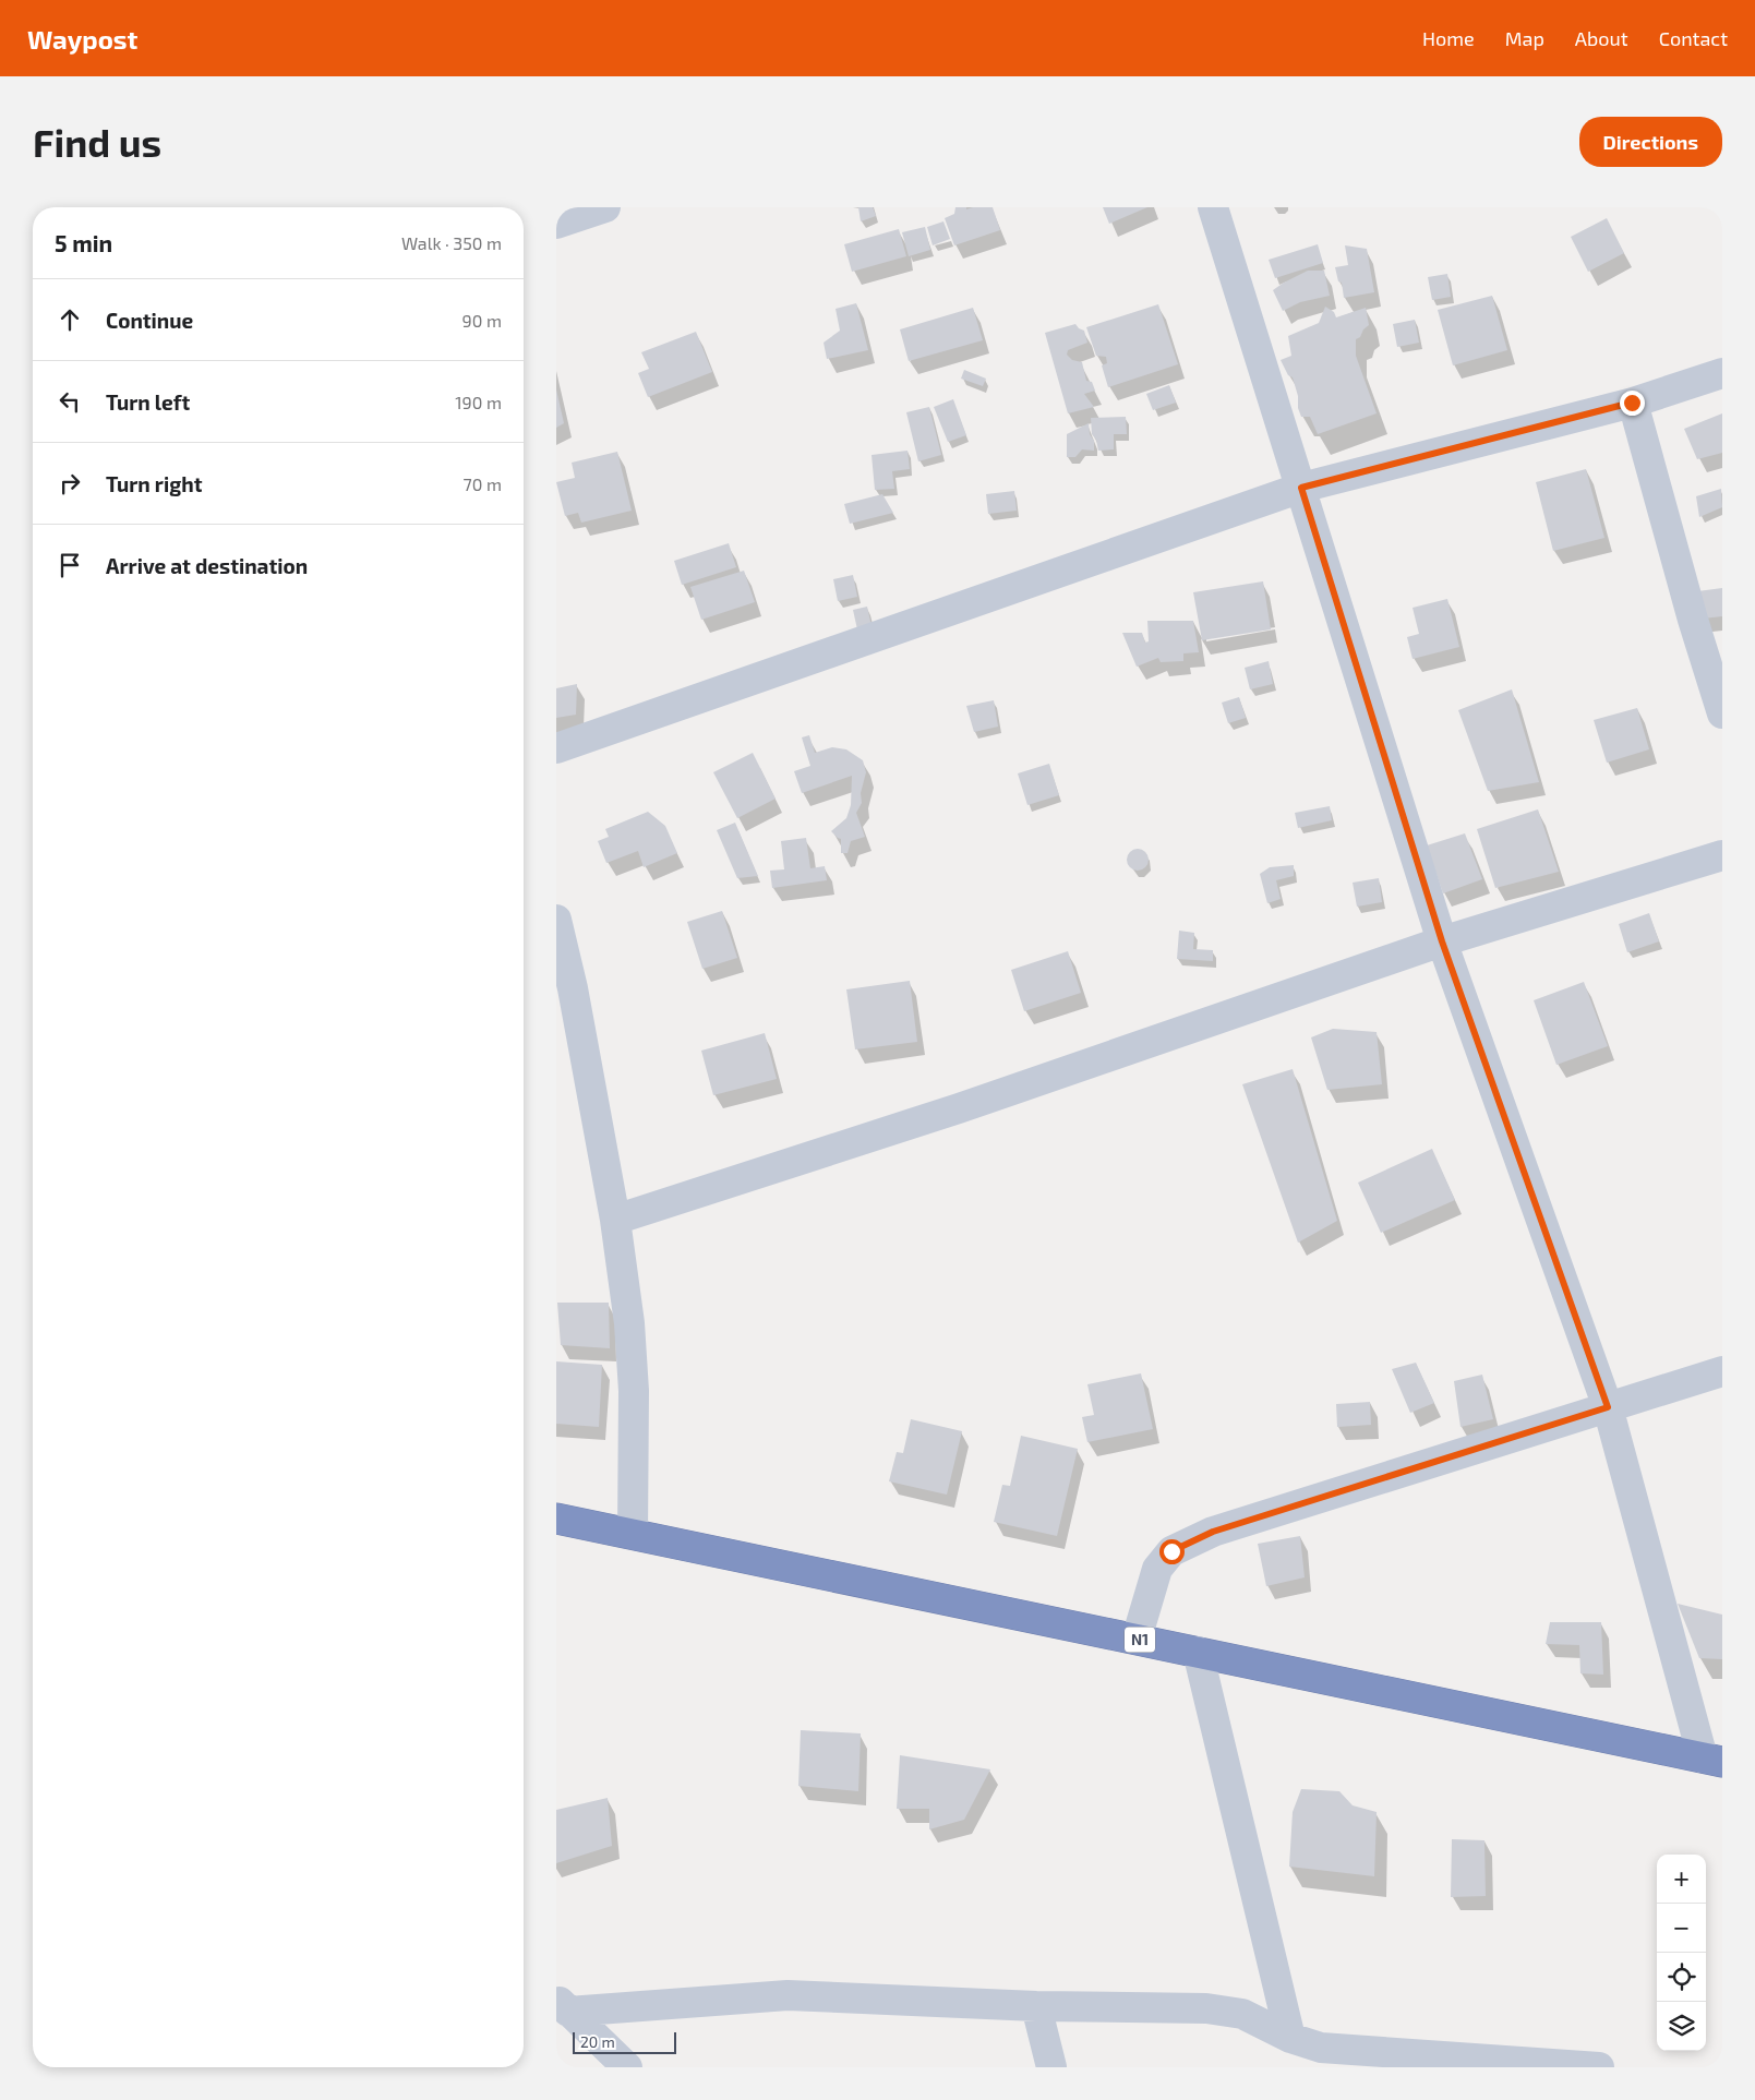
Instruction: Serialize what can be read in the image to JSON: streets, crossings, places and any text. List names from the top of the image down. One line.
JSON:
{"streets":{"highway":["N1"]},"scale_bar":"20 m","page":{"header":"Waypost","nav":["Home","Map","About","Contact"],"buttons":"Directions","title":"Find us","heading":["5 min","Walk · 350 m"],"list":[["Continue","90 m"],["Turn left","190 m"],["Turn right","70 m"],"Arrive at destination"],"map_buttons":["+","−"],"scale":"20 m"}}
